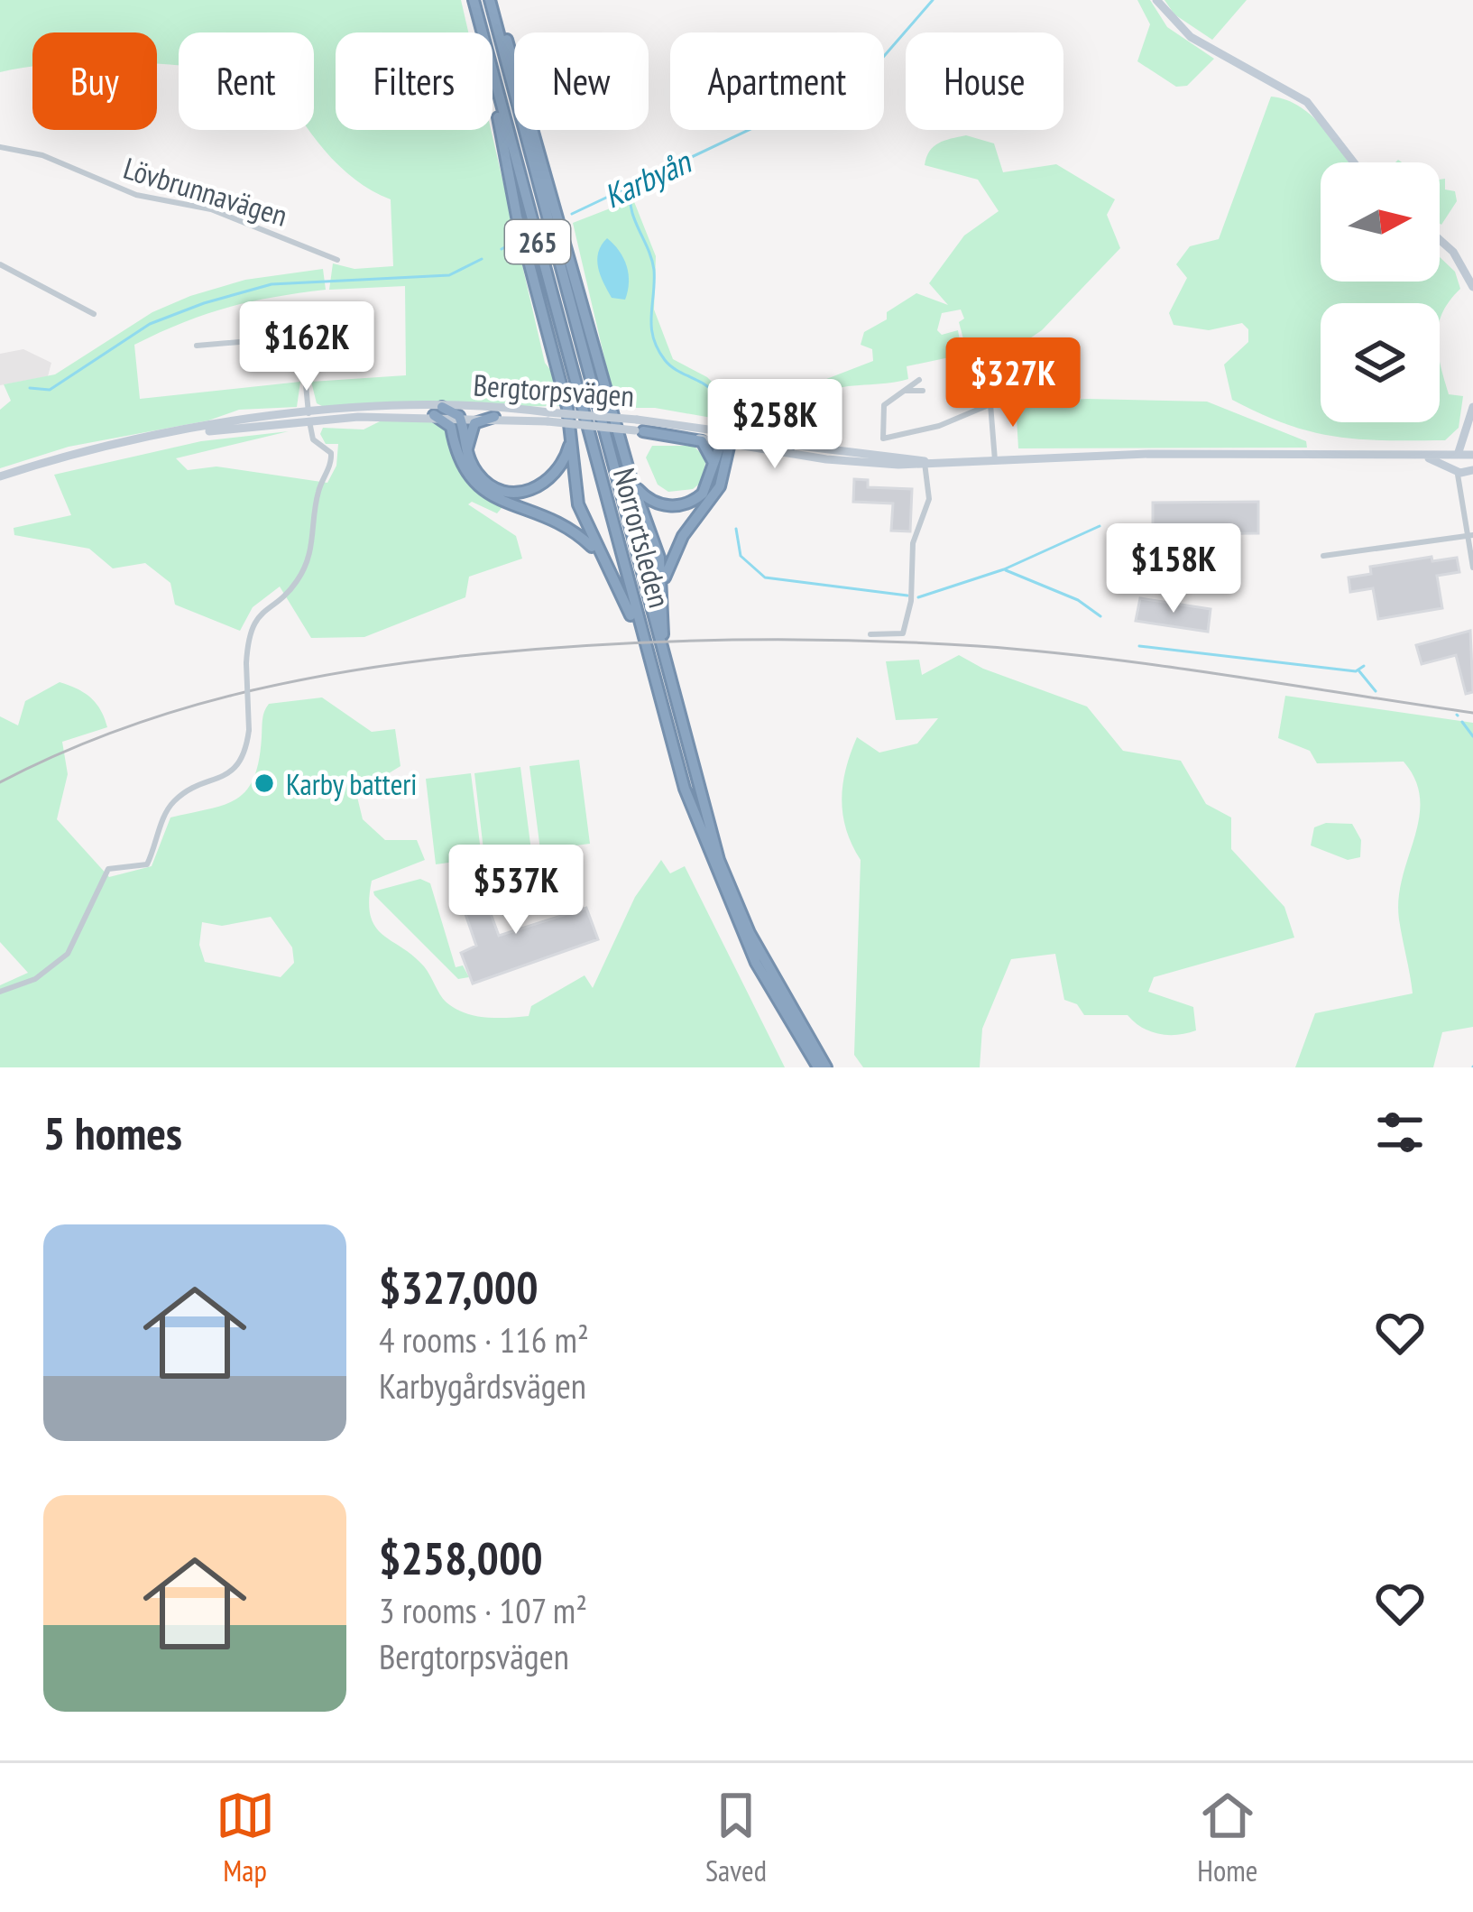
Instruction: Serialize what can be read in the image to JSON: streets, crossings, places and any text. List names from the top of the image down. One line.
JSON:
{"streets":{"highway":["265","Norrortsleden"],"main road":["Bergtorpsvägen"],"street":["Lövbrunnavägen"]},"water":["Karbyån"],"places":["Karby batteri"],"north":"right","page":{"chip":["Buy","Rent","Filters","New","Apartment","House"],"price":["$162K","$327K","$258K","$158K","$537K"],"heading":"5 homes","list":[{"name":"$327,000","note":"4 rooms · 116 m² · Karbygårdsvägen"},{"name":"$258,000","note":"3 rooms · 107 m² · Bergtorpsvägen"}],"tabs":["Map","Saved","Home"]}}
